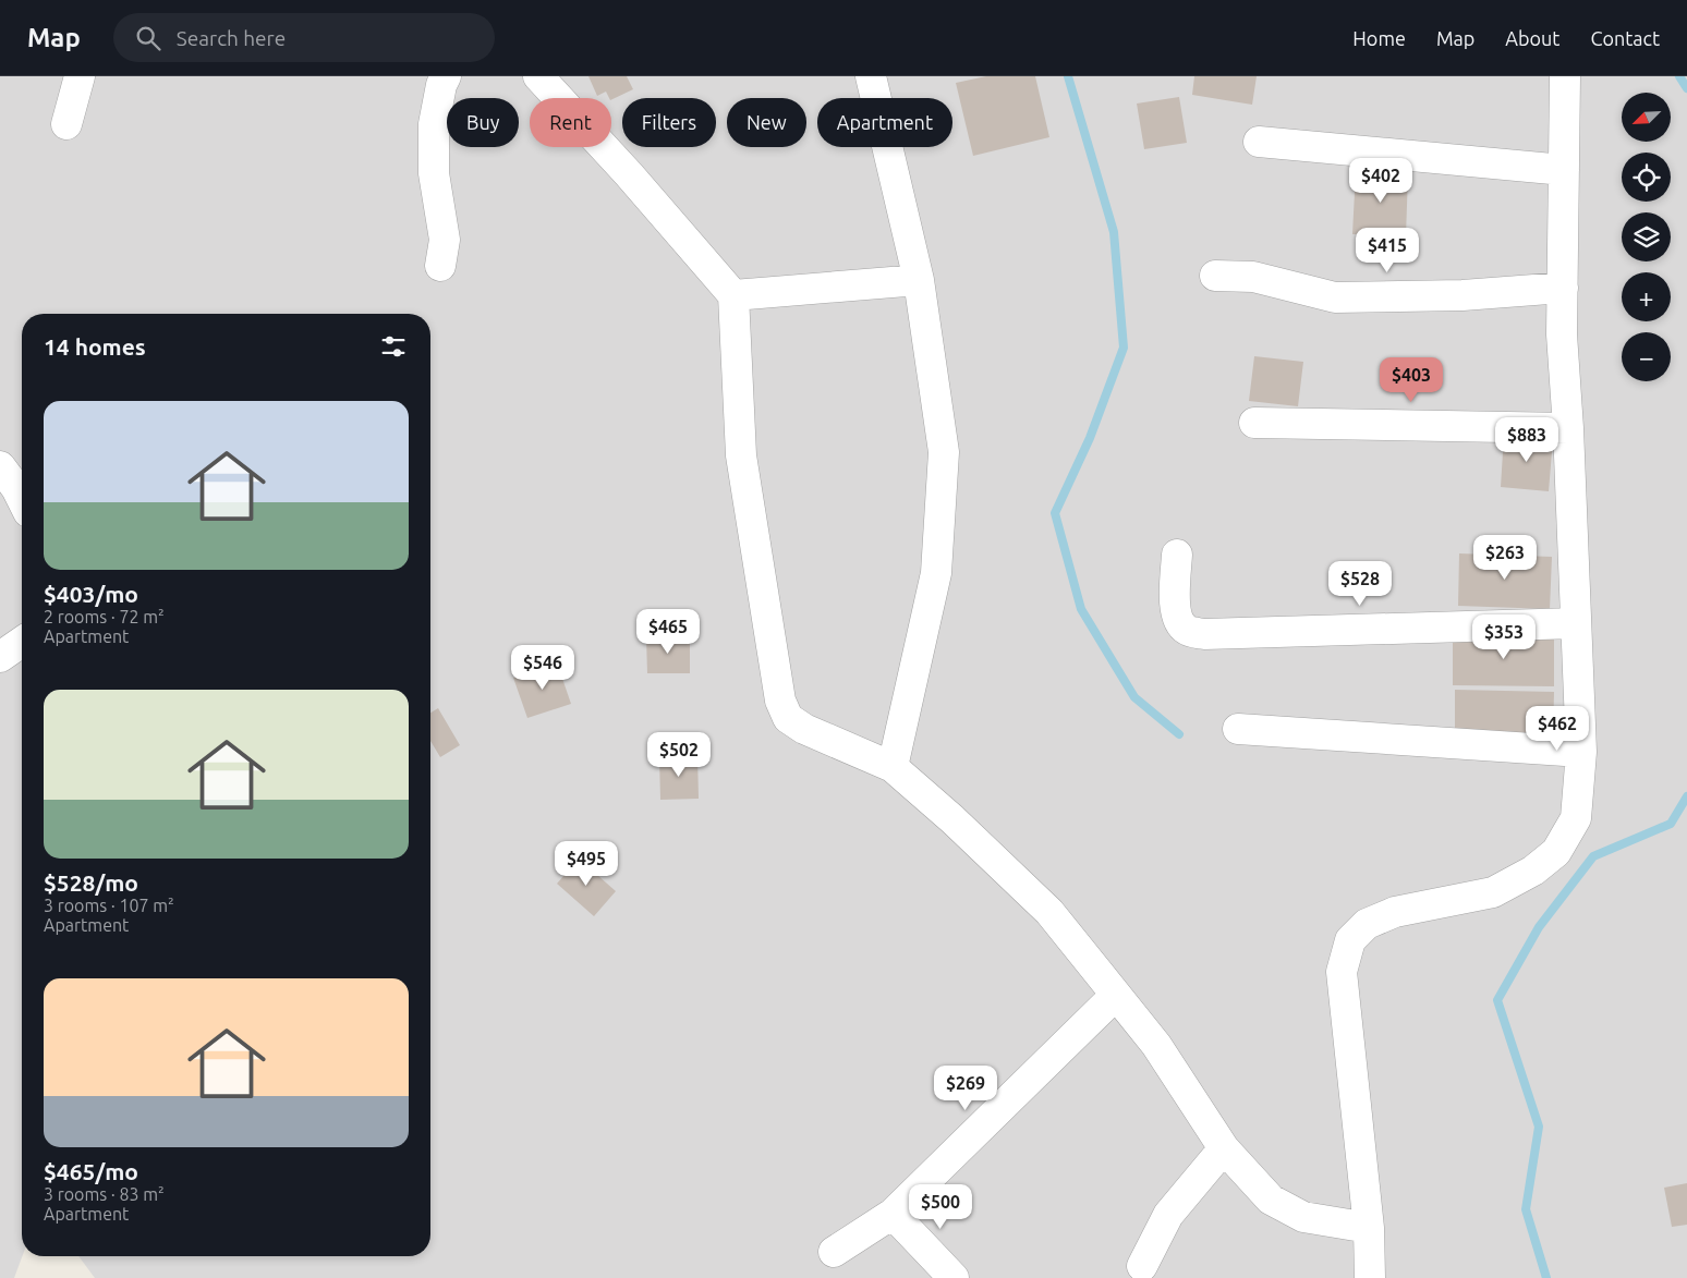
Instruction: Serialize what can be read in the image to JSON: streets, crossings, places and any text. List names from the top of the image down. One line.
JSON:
{"north":"bottom left","page":{"header":"Map","search":"Search here","nav":["Home","Map","About","Contact"],"map_buttons":["+","−"],"chip":["Buy","Rent","Filters","New","Apartment"],"price":["$402","$415","$403","$883","$263","$528","$465","$353","$546","$462","$502","$495","$269","$500"],"heading":"14 homes","list":[{"name":"$403/mo","note":"2 rooms · 72 m² · Apartment"},{"name":"$528/mo","note":"3 rooms · 107 m² · Apartment"},{"name":"$465/mo","note":"3 rooms · 83 m² · Apartment"}]}}
